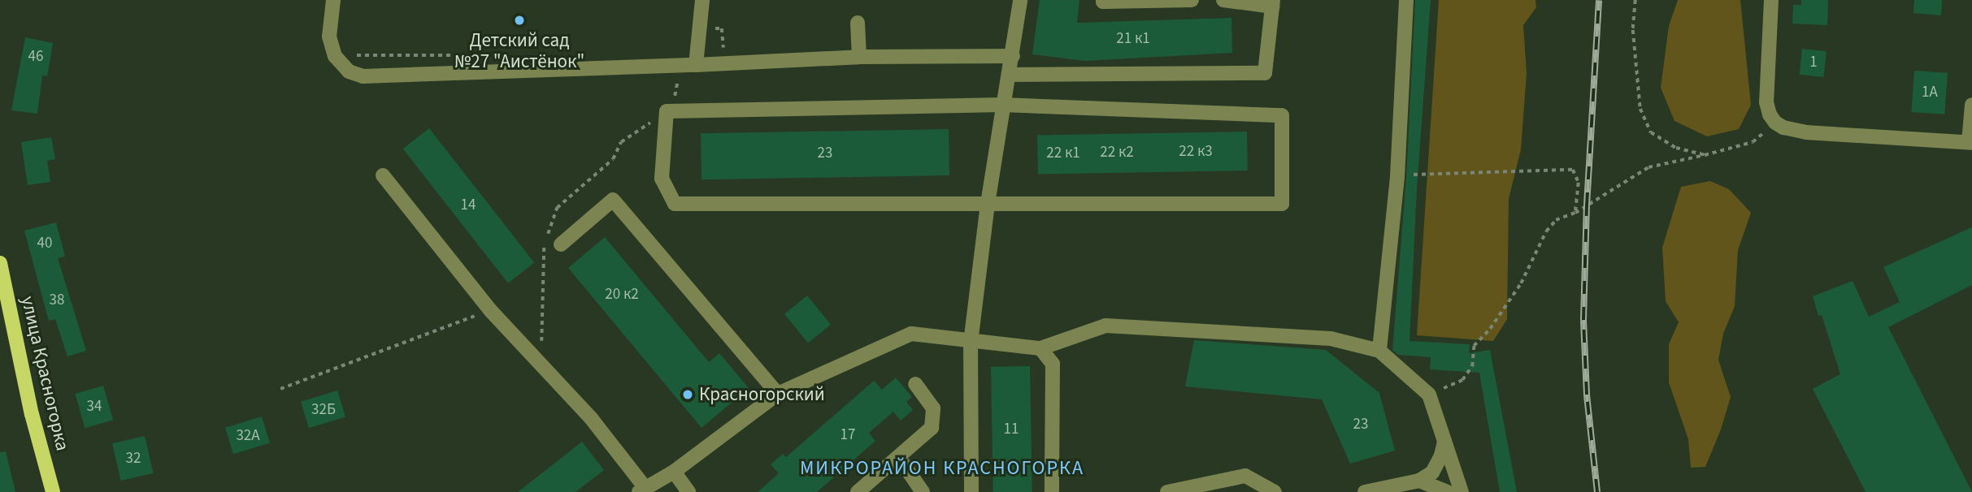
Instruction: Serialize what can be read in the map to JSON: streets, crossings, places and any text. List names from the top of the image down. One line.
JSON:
{"streets":{"main road":["улица Красногорка"]},"districts":["МИКРОРАЙОН КРАСНОГОРКА"],"places":["Детский сад №27 \"Аистёнок\"","Красногорский"],"house_numbers":["21 к1","46","1","1А","22 к3","22 к2","23","22 к1","14","40","20 к2","38","34","32Б","23","11","17","32А","32"]}
